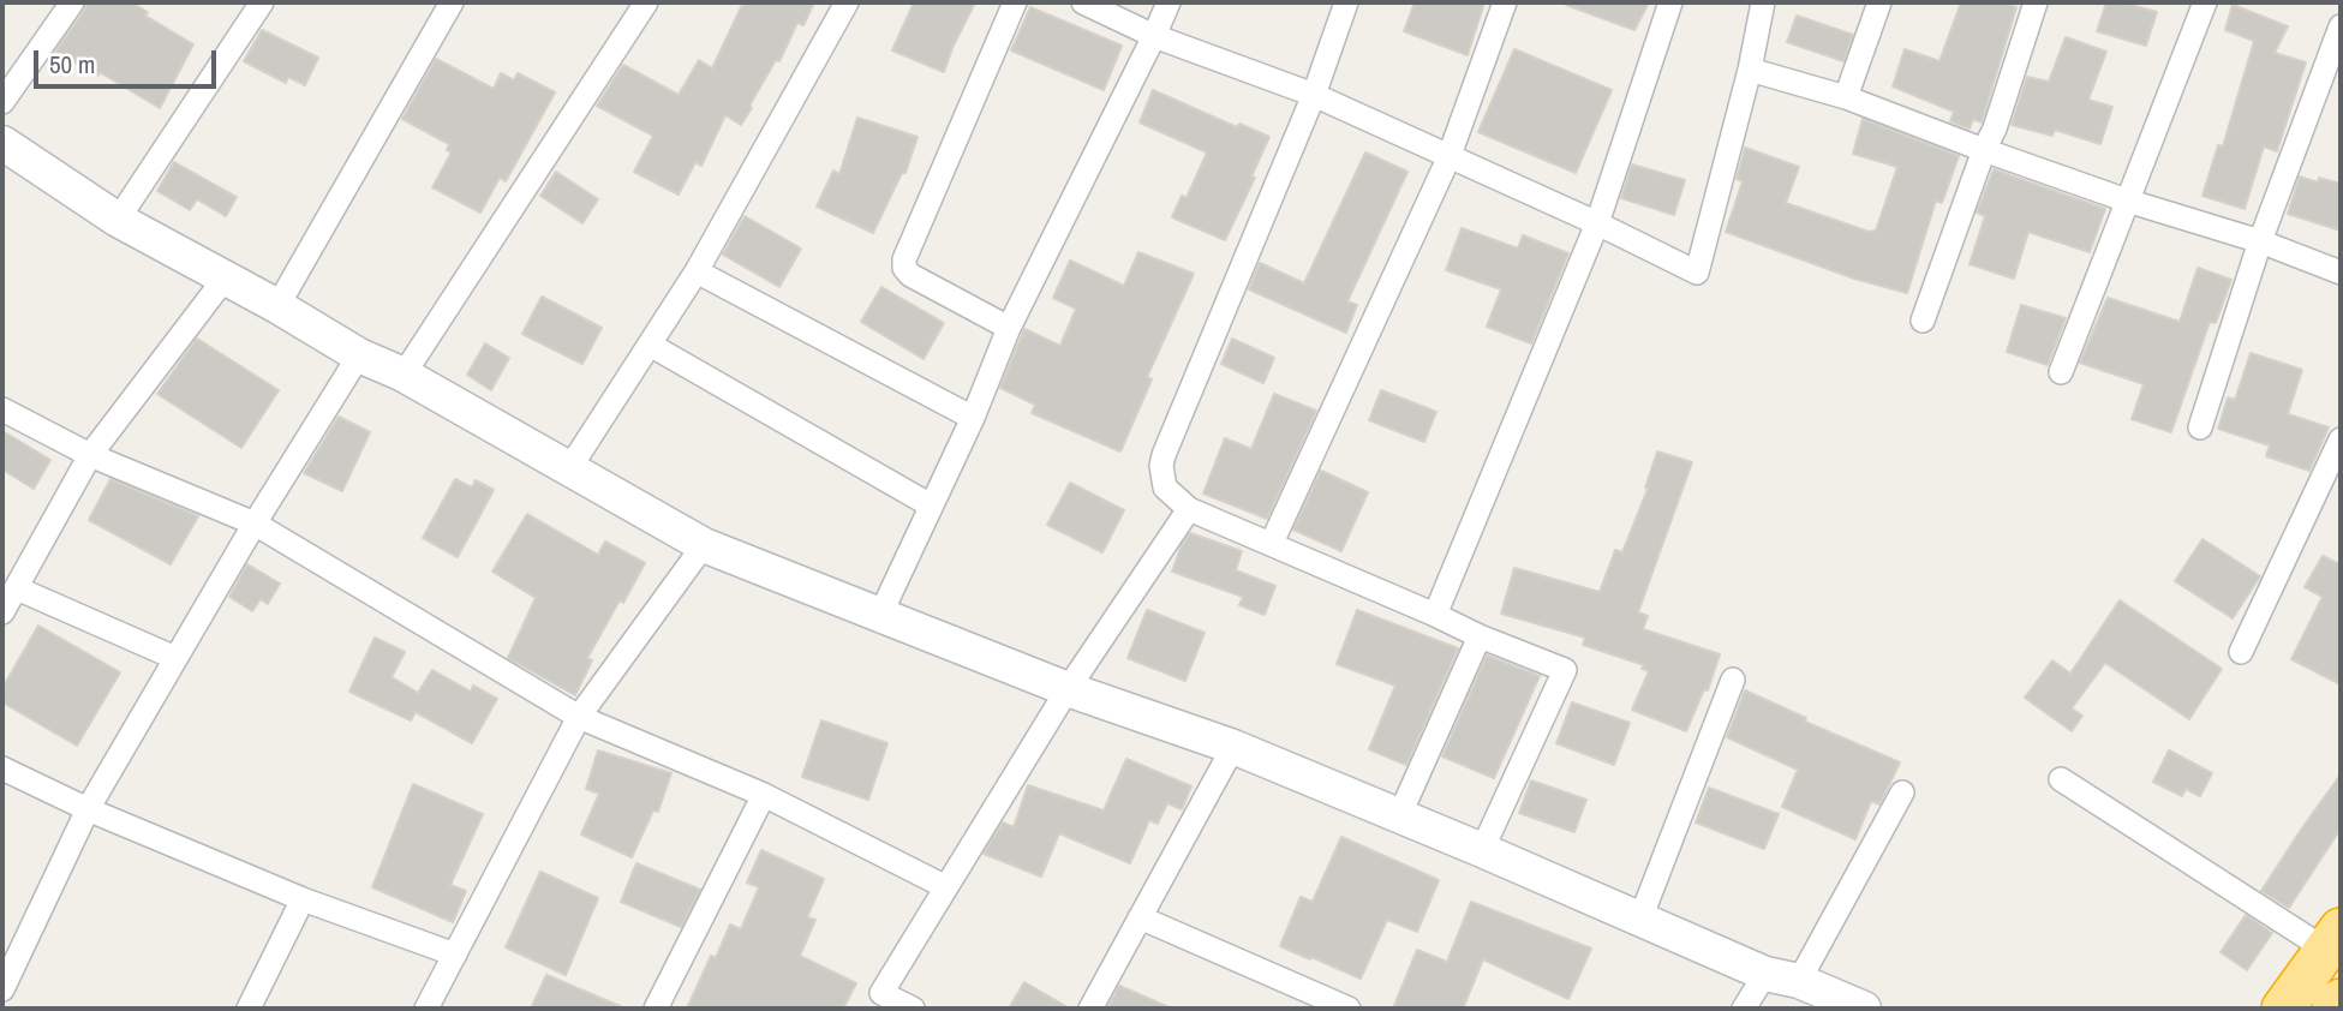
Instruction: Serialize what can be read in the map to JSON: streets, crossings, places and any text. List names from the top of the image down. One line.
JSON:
{"scale_bar":"50 m"}
